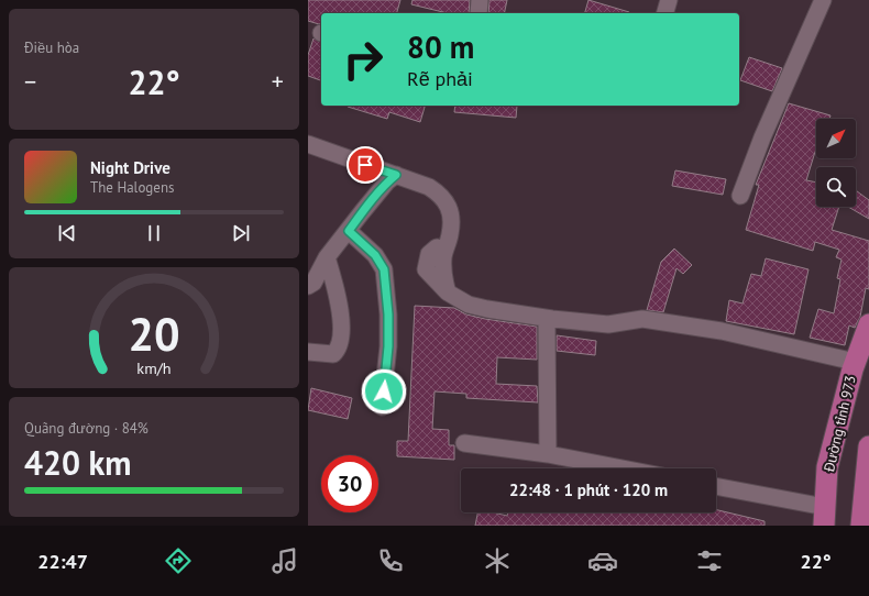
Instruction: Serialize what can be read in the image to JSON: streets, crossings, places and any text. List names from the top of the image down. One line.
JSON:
{"streets":{"main road":["Đường tỉnh 973"]},"north":"top right","page":{"tile":["Điều hòa",["Quãng đường · 84%","420 km"]],"turn":["80 m","Rẽ phải"],"heat":["−","22°","+"],"song":["Night Drive","The Halogens"],"limit":"30","trip":"22:48 · 1 phút · 120 m","tabs":["22:47","22°"],"gauge":["20","km/h"]}}
